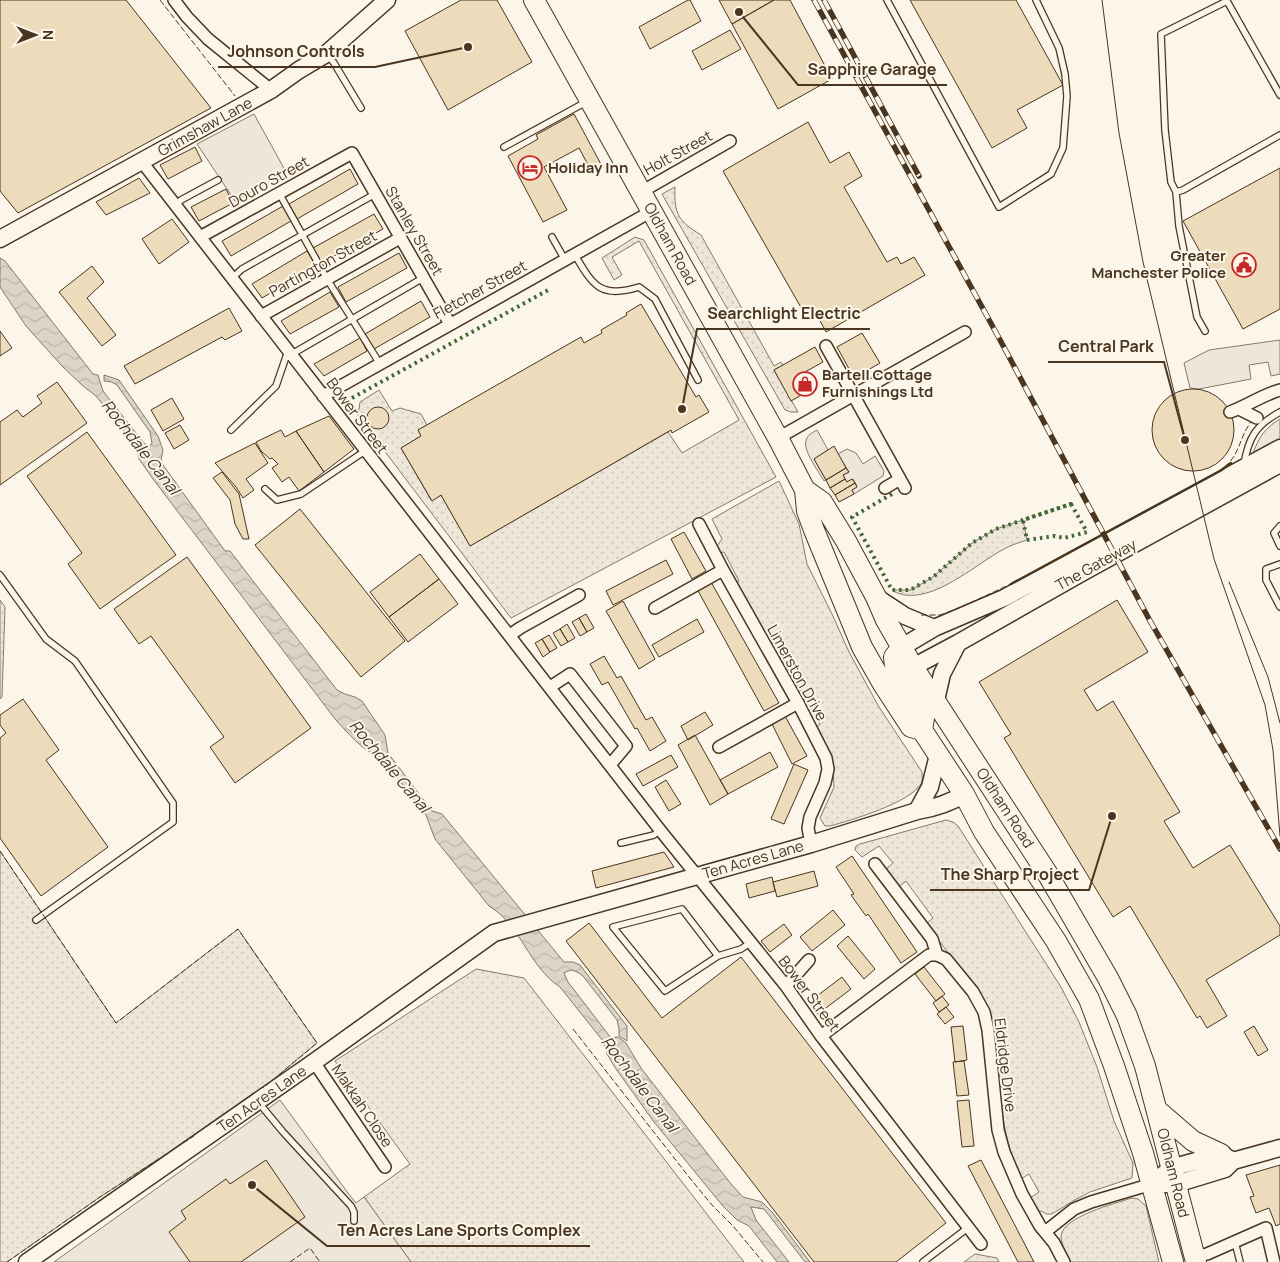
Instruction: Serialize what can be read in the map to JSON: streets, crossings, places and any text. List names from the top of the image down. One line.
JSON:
{"streets":{"highway":["Oldham Road"],"street":["Grimshaw Lane","Holt Street","Douro Street","Stanley Street","Partington Street","Fletcher Street","Bower Street","The Gateway","Limerston Drive","Ten Acres Lane","Eldridge Drive","Makkah Close"]},"crossings":[["Grimshaw Lane","Bower Street"],["Holt Street","Oldham Road"],["Douro Street","Stanley Street"],["Douro Street","Bower Street"],["Stanley Street","Partington Street"],["Stanley Street","Fletcher Street"],["Oldham Road","Fletcher Street"],["Oldham Road","The Gateway"],["Oldham Road","Ten Acres Lane"],["Partington Street","Bower Street"],["Fletcher Street","Bower Street"],["Bower Street","Ten Acres Lane"],["Limerston Drive","Ten Acres Lane"],["Ten Acres Lane","Makkah Close"]],"water":["Rochdale Canal"],"places":{"other":["Sapphire Garage","Johnson Controls","Searchlight Electric","Central Park","The Sharp Project","Ten Acres Lane Sports Complex"],"hotel":["Holiday Inn"],"public building":["Greater Manchester Police"],"shop":["Bartell Cottage Furnishings Ltd"]},"north":"right"}
